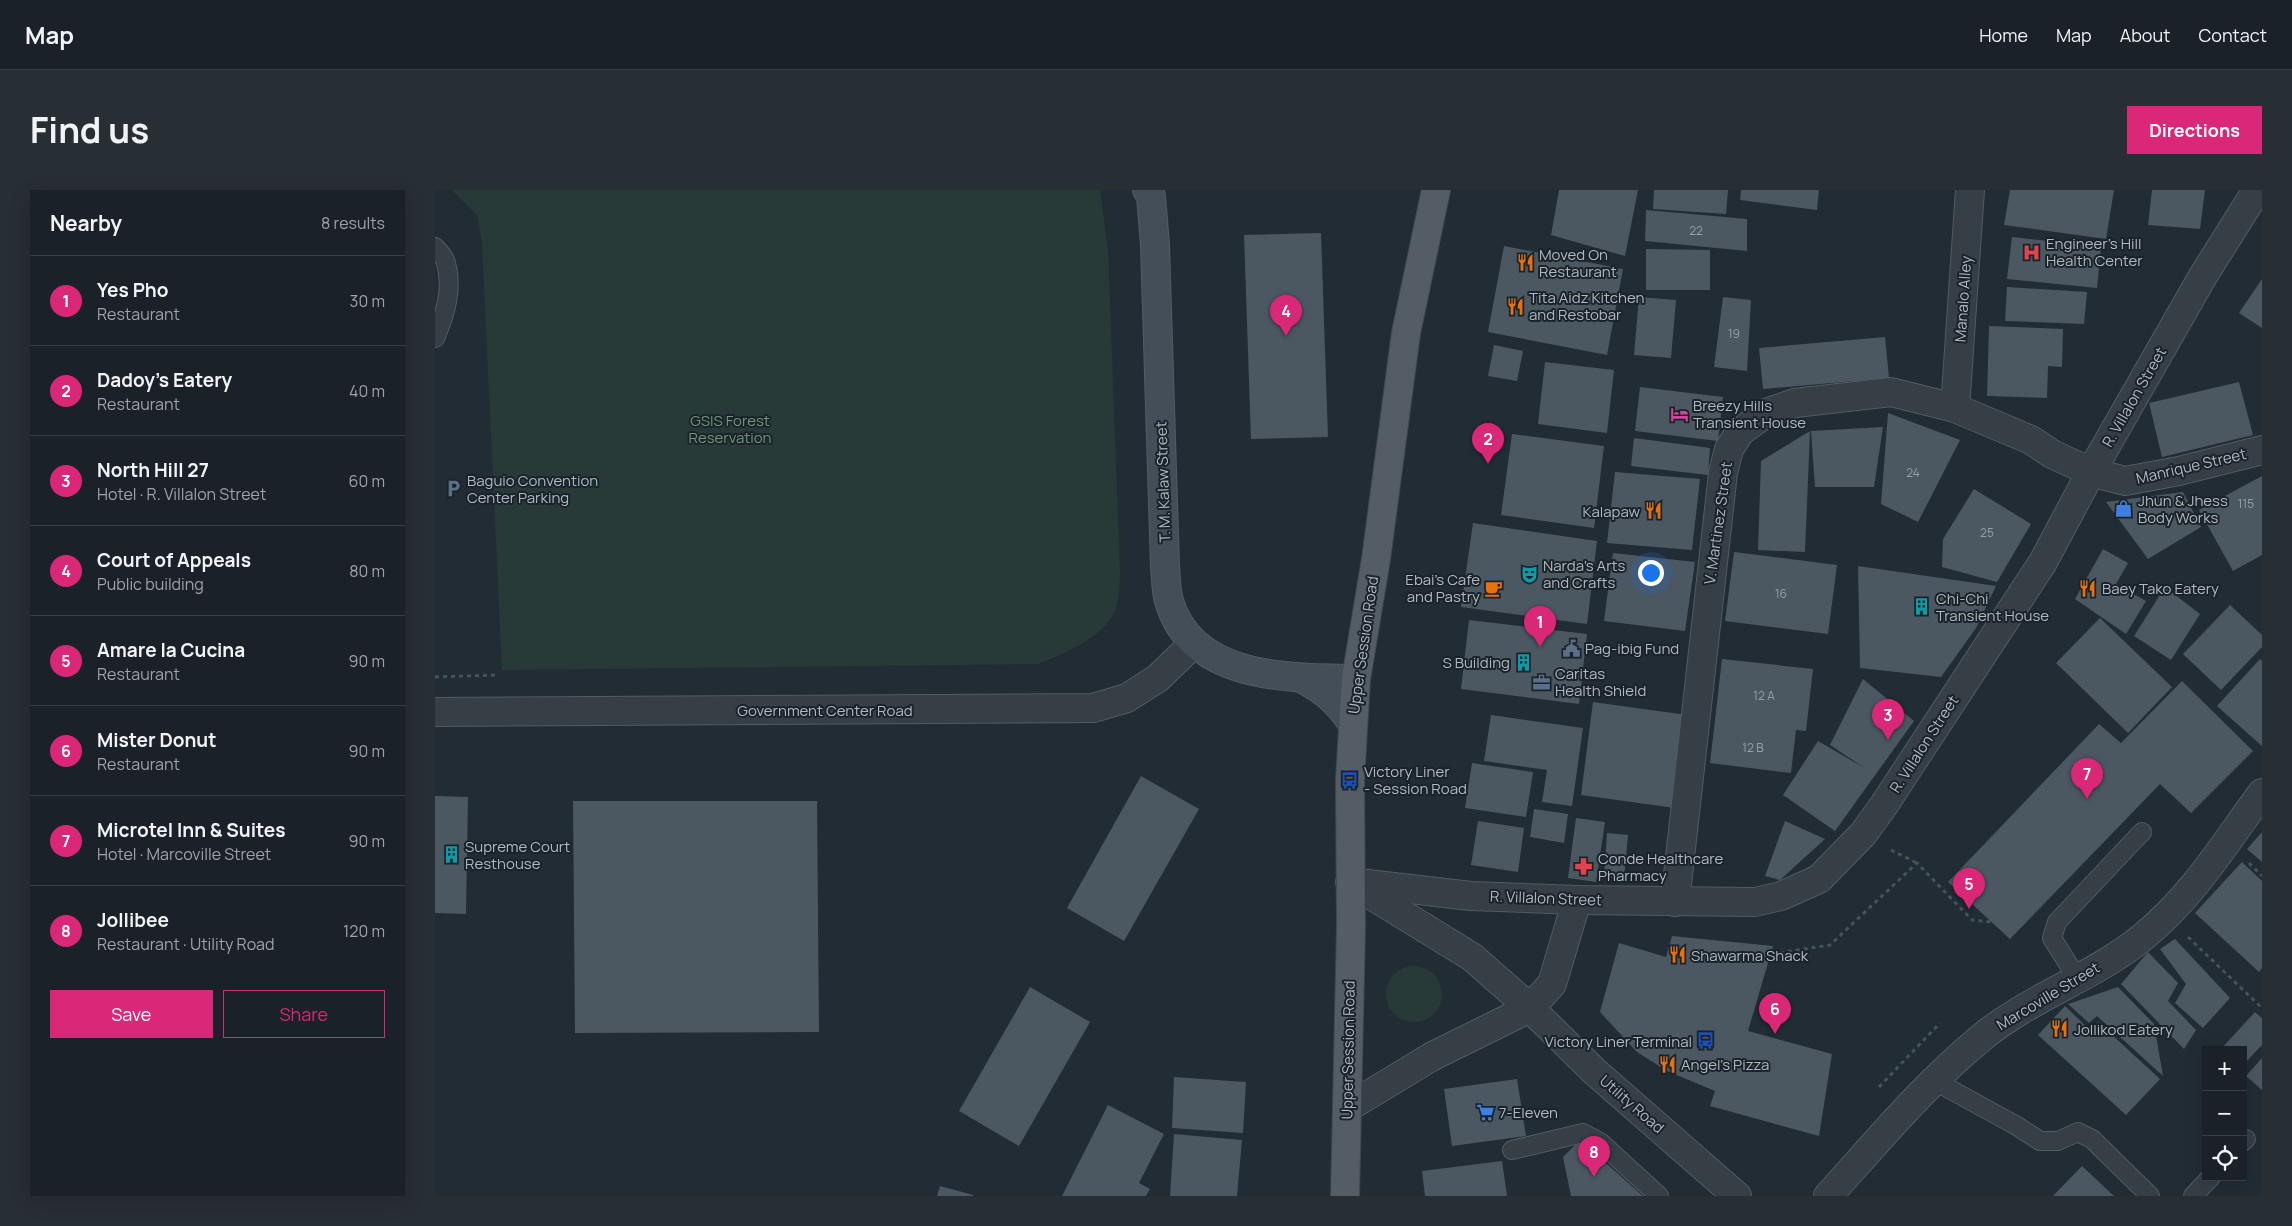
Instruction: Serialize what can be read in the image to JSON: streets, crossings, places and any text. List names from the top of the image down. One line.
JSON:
{"streets":{"main road":["T. M. Kalaw Street","Upper Session Road"],"street":["Manalo Alley","R. Villalon Street","Manrique Street","V. Martinez Street","Government Center Road","Marcoville Street","Utility Road"]},"crossings":[["Manalo Alley","V. Martinez Street"],["R. Villalon Street","Manrique Street"],["R. Villalon Street","V. Martinez Street"],["R. Villalon Street","Upper Session Road"],["R. Villalon Street","Utility Road"],["Manrique Street","V. Martinez Street"],["T. M. Kalaw Street","Upper Session Road"],["T. M. Kalaw Street","Government Center Road"],["Upper Session Road","Utility Road"]],"parks":["GSIS Forest Reservation"],"places":{"hospital":["Engineer's Hill Health Center"],"restaurant":["Moved On Restaurant","Tita Aidz Kitchen and Restobar","Kalapaw","Baey Tako Eatery","Shawarma Shack","Jollikod Eatery","Angel's Pizza"],"hotel":["Breezy Hills Transient House"],"parking":["Baguio Convention Center Parking"],"shop":["Jhun & Jhess Body Works"],"theatre":["Narda's Arts and Crafts"],"cafe":["Ebai's Cafe and Pastry"],"building":["Chi-Chi Transient House","S Building","Supreme Court Resthouse"],"public building":["Pag-ibig Fund"],"office":["Caritas Health Shield"],"bus stop":["Victory Liner - Session Road","Victory Liner Terminal"],"pharmacy":["Conde Healthcare Pharmacy"],"supermarket":["7-Eleven"]},"house_numbers":["22","19","24","115","25","16","12 A","12 B"],"page":{"header":"Map","nav":["Home","Map","About","Contact"],"title":"Find us","buttons":["Directions",["Save","Share"]],"heading":["Nearby","8 results"],"list":[{"mark":"1","name":"Yes Pho","note":"Restaurant","value":"30 m"},{"mark":"2","name":"Dadoy's Eatery","note":"Restaurant","value":"40 m"},{"mark":"3","name":"North Hill 27","note":"Hotel · R. Villalon Street","value":"60 m"},{"mark":"4","name":"Court of Appeals","note":"Public building","value":"80 m"},{"mark":"5","name":"Amare la Cucina","note":"Restaurant","value":"90 m"},{"mark":"6","name":"Mister Donut","note":"Restaurant","value":"90 m"},{"mark":"7","name":"Microtel Inn & Suites","note":"Hotel · Marcoville Street","value":"90 m"},{"mark":"8","name":"Jollibee","note":"Restaurant · Utility Road","value":"120 m"}],"pins":["4","2","1","3","7","5","6","8"],"map_buttons":["+","−"]}}
